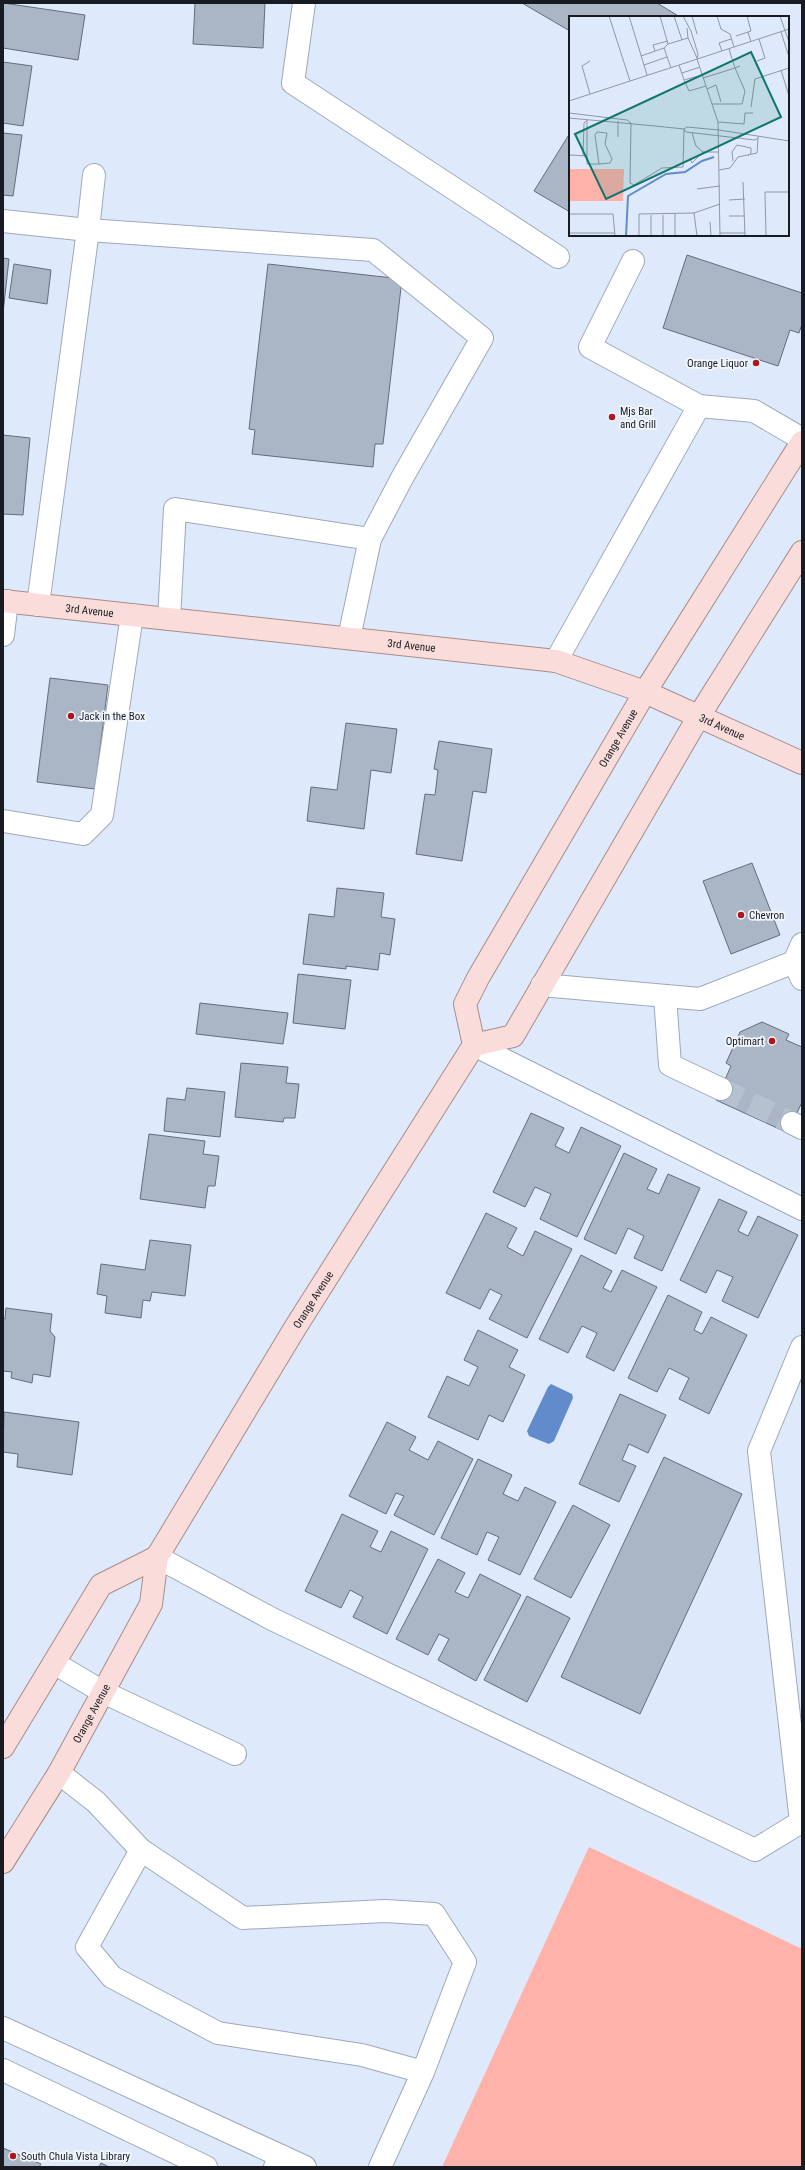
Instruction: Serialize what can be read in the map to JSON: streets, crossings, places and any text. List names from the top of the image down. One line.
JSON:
{"streets":{"main road":["3rd Avenue","Orange Avenue"]},"crossings":[["3rd Avenue","Orange Avenue"]],"places":["Orange Liquor","Mjs Bar and Grill","Jack in the Box","Chevron","Optimart","South Chula Vista Library"]}
